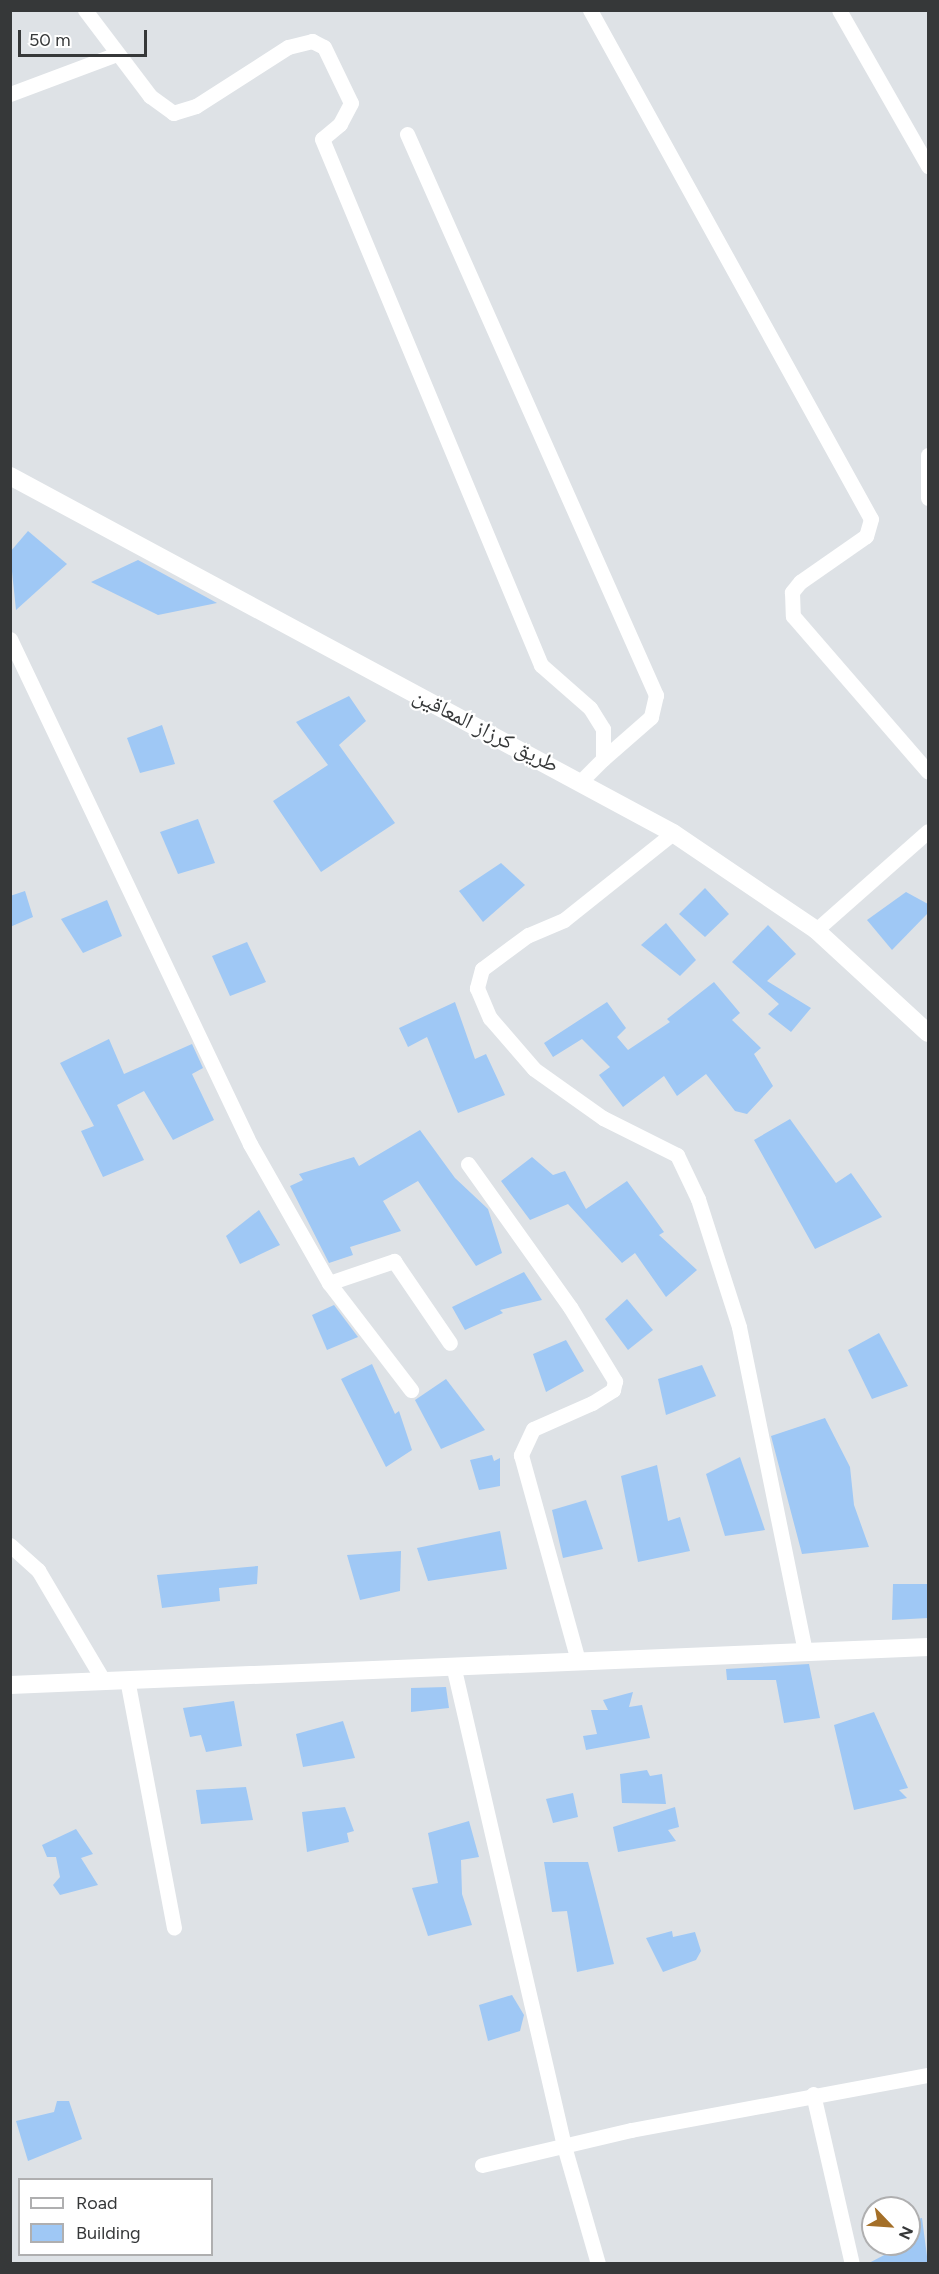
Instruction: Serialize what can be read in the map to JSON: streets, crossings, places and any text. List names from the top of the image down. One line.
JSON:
{"streets":{"street":["طريق كرزاز المعاقين"]},"legend":["Road","Building"],"scale_bar":"50 m","north":"bottom right"}
